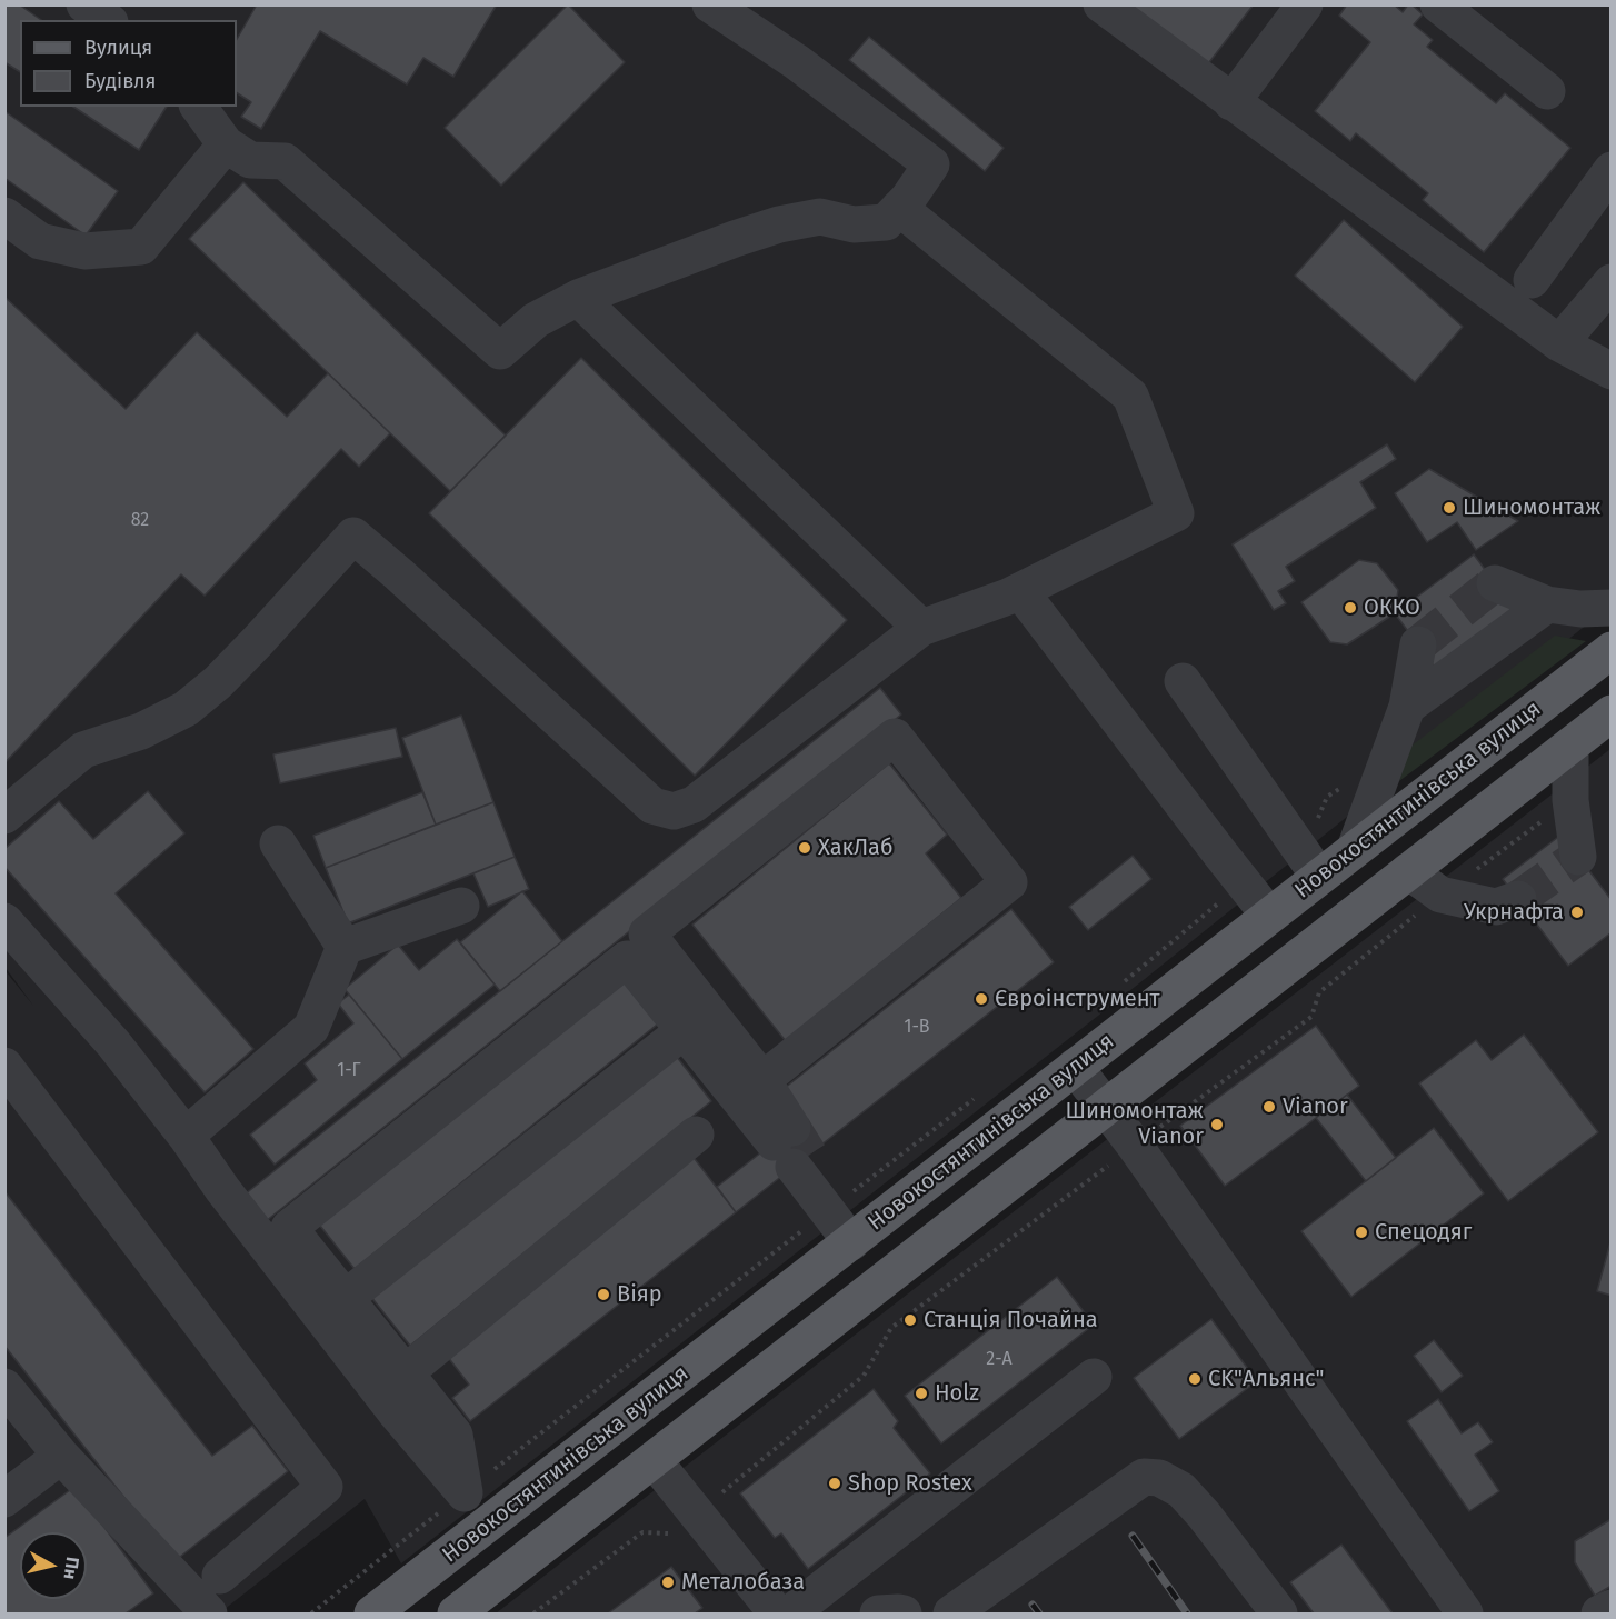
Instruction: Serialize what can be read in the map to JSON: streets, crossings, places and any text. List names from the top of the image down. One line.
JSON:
{"streets":{"main road":["Новокостянтинівська вулиця"]},"places":["Шиномонтаж","ОККО","ХакЛаб","Укрнафта","Євроiнструмент","Vianor","Шиномонтаж Vianor","Спецодяг","Віяр","Станція Почайна","CK\"Альянс\"","Holz","Shop Rostex","Металобаза"],"house_numbers":["82","1-В","1-Г","2-А"],"legend":["Вулиця","Будівля"],"north":"right"}
